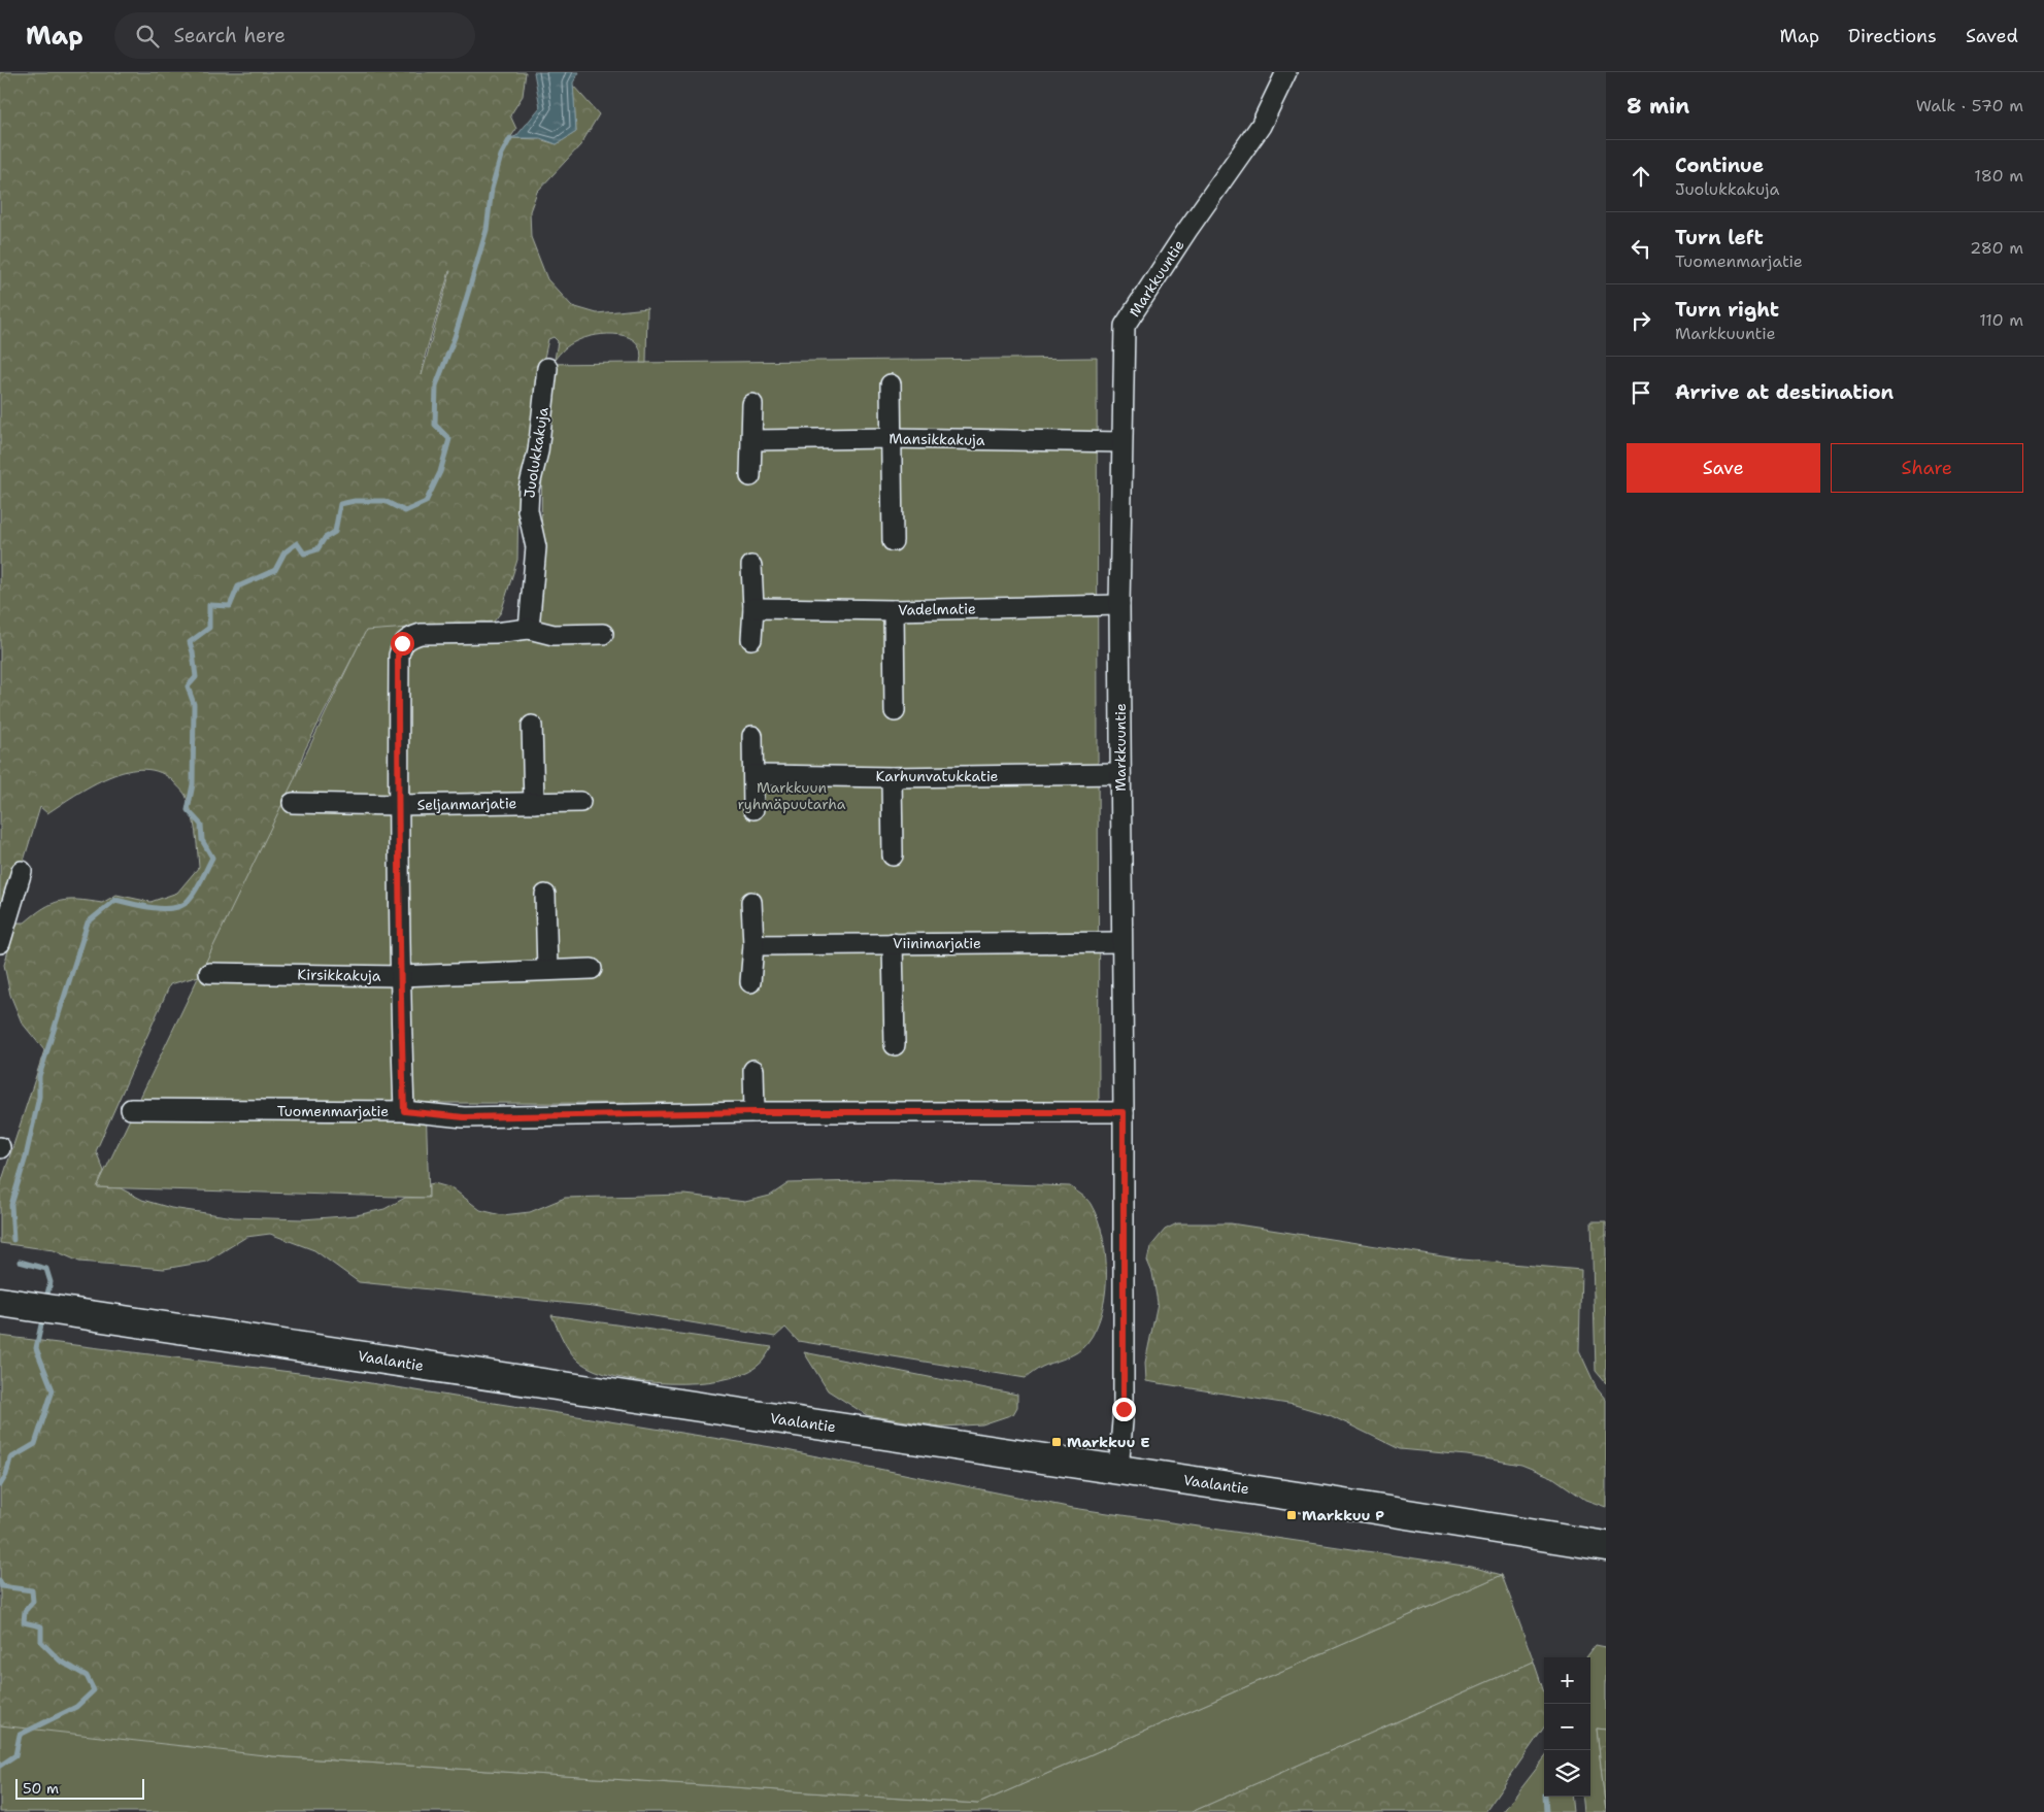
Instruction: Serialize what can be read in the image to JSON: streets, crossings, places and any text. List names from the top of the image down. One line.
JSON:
{"streets":{"street":["Markkuuntie","Mansikkakuja","Juolukkakuja","Vadelmatie","Karhunvatukkatie","Seljanmarjatie","Viinimarjatie","Kirsikkakuja","Tuomenmarjatie","Vaalantie"]},"crossings":[["Markkuuntie","Mansikkakuja"],["Markkuuntie","Vadelmatie"],["Markkuuntie","Karhunvatukkatie"],["Markkuuntie","Viinimarjatie"],["Markkuuntie","Tuomenmarjatie"],["Markkuuntie","Vaalantie"]],"parks":["Markkuun ryhmäpuutarha"],"places":{"transit":["Markkuu E","Markkuu P"]},"scale_bar":"50 m","page":{"header":"Map","search":"Search here","nav":["Map","Directions","Saved"],"heading":["8 min","Walk · 570 m"],"list":[["Continue","Juolukkakuja","180 m"],["Turn left","Tuomenmarjatie","280 m"],["Turn right","Markkuuntie","110 m"],"Arrive at destination"],"buttons":["Save","Share"],"map_buttons":["+","−"],"scale":"50 m"}}
